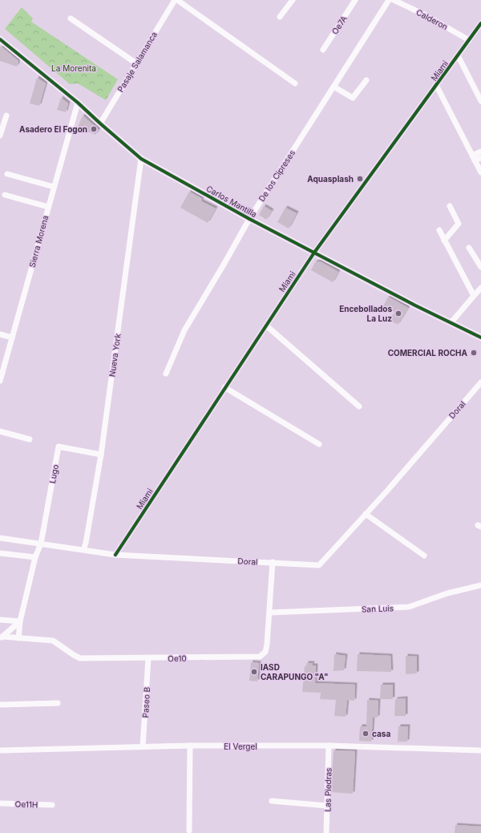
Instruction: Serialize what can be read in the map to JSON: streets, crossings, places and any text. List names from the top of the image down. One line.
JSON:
{"streets":{"street":["Calderon","Oe7A","Pasaje Salamanca","Miami","De los Cipreses","Carlos Mantilla","Sierra Morena","Nueva York","Doral","Lugo","San Luis","Oe10","Paseo B","El Vergel","Las Piedras","Oe11H"]},"crossings":[["Calderon","Miami"],["Pasaje Salamanca","Carlos Mantilla"],["Miami","Carlos Mantilla"],["Miami","Doral"],["De los Cipreses","Carlos Mantilla"],["Carlos Mantilla","Sierra Morena"],["Carlos Mantilla","Nueva York"],["Nueva York","Doral"],["Nueva York","Lugo"],["Doral","Lugo"],["Doral","Oe10"],["San Luis","Oe10"],["Oe10","Paseo B"],["Paseo B","El Vergel"],["El Vergel","Las Piedras"]],"parks":["La Morenita"],"places":["Asadero El Fogon","Aquasplash","Encebollados La Luz","COMERCIAL ROCHA","IASD CARAPUNGO \"A\"","casa"]}
